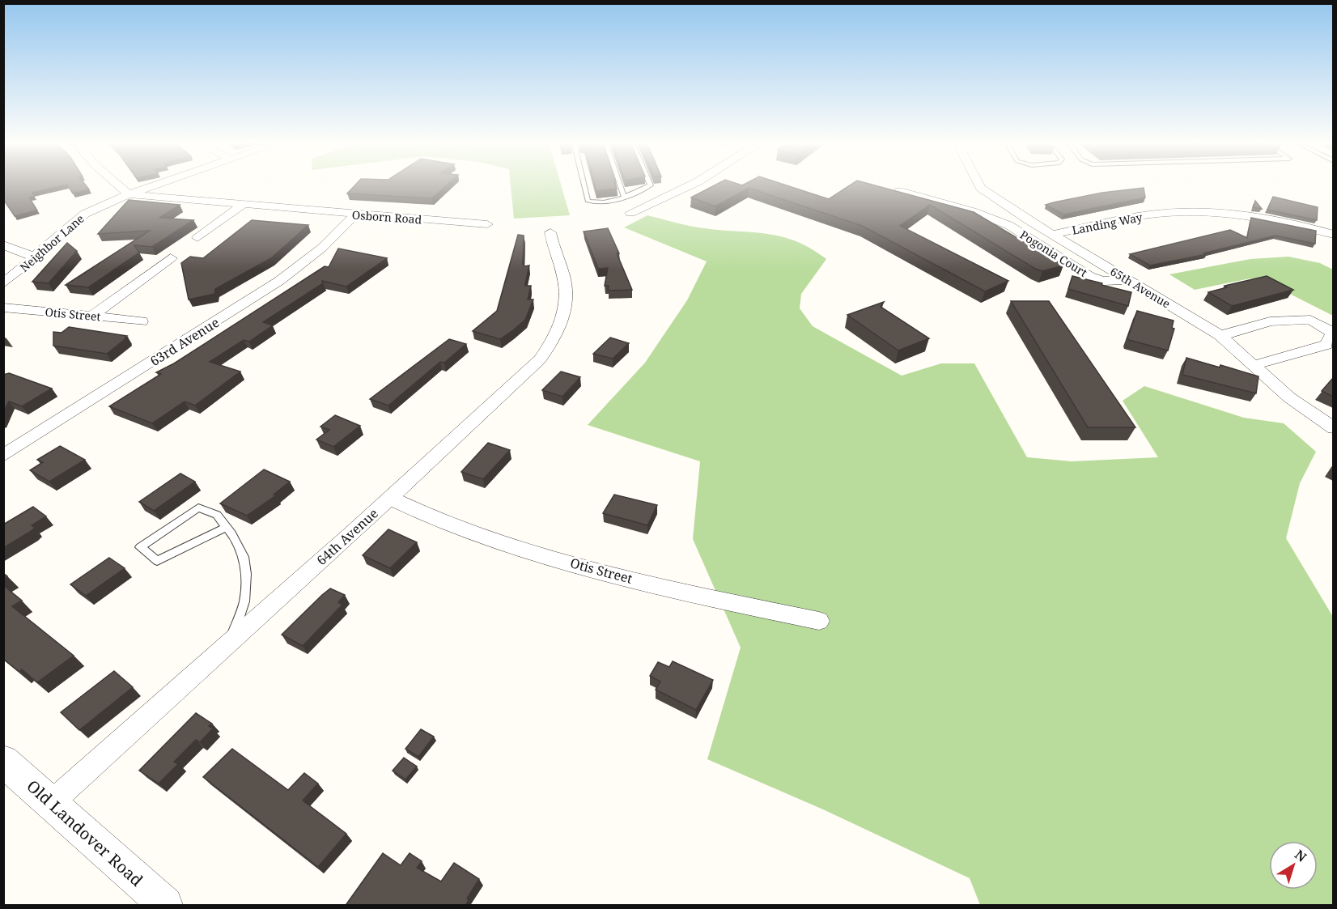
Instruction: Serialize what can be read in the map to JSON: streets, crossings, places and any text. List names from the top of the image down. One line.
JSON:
{"streets":{"street":["Osborn Road","Landing Way","Neighbor Lane","Pogonia Court","65th Avenue","Otis Street","63rd Avenue","64th Avenue","Old Landover Road"]},"crossings":[["Osborn Road","Neighbor Lane"],["Osborn Road","63rd Avenue"],["Landing Way","65th Avenue"],["Pogonia Court","65th Avenue"],["Otis Street","64th Avenue"],["64th Avenue","Old Landover Road"]],"north":"top right"}
